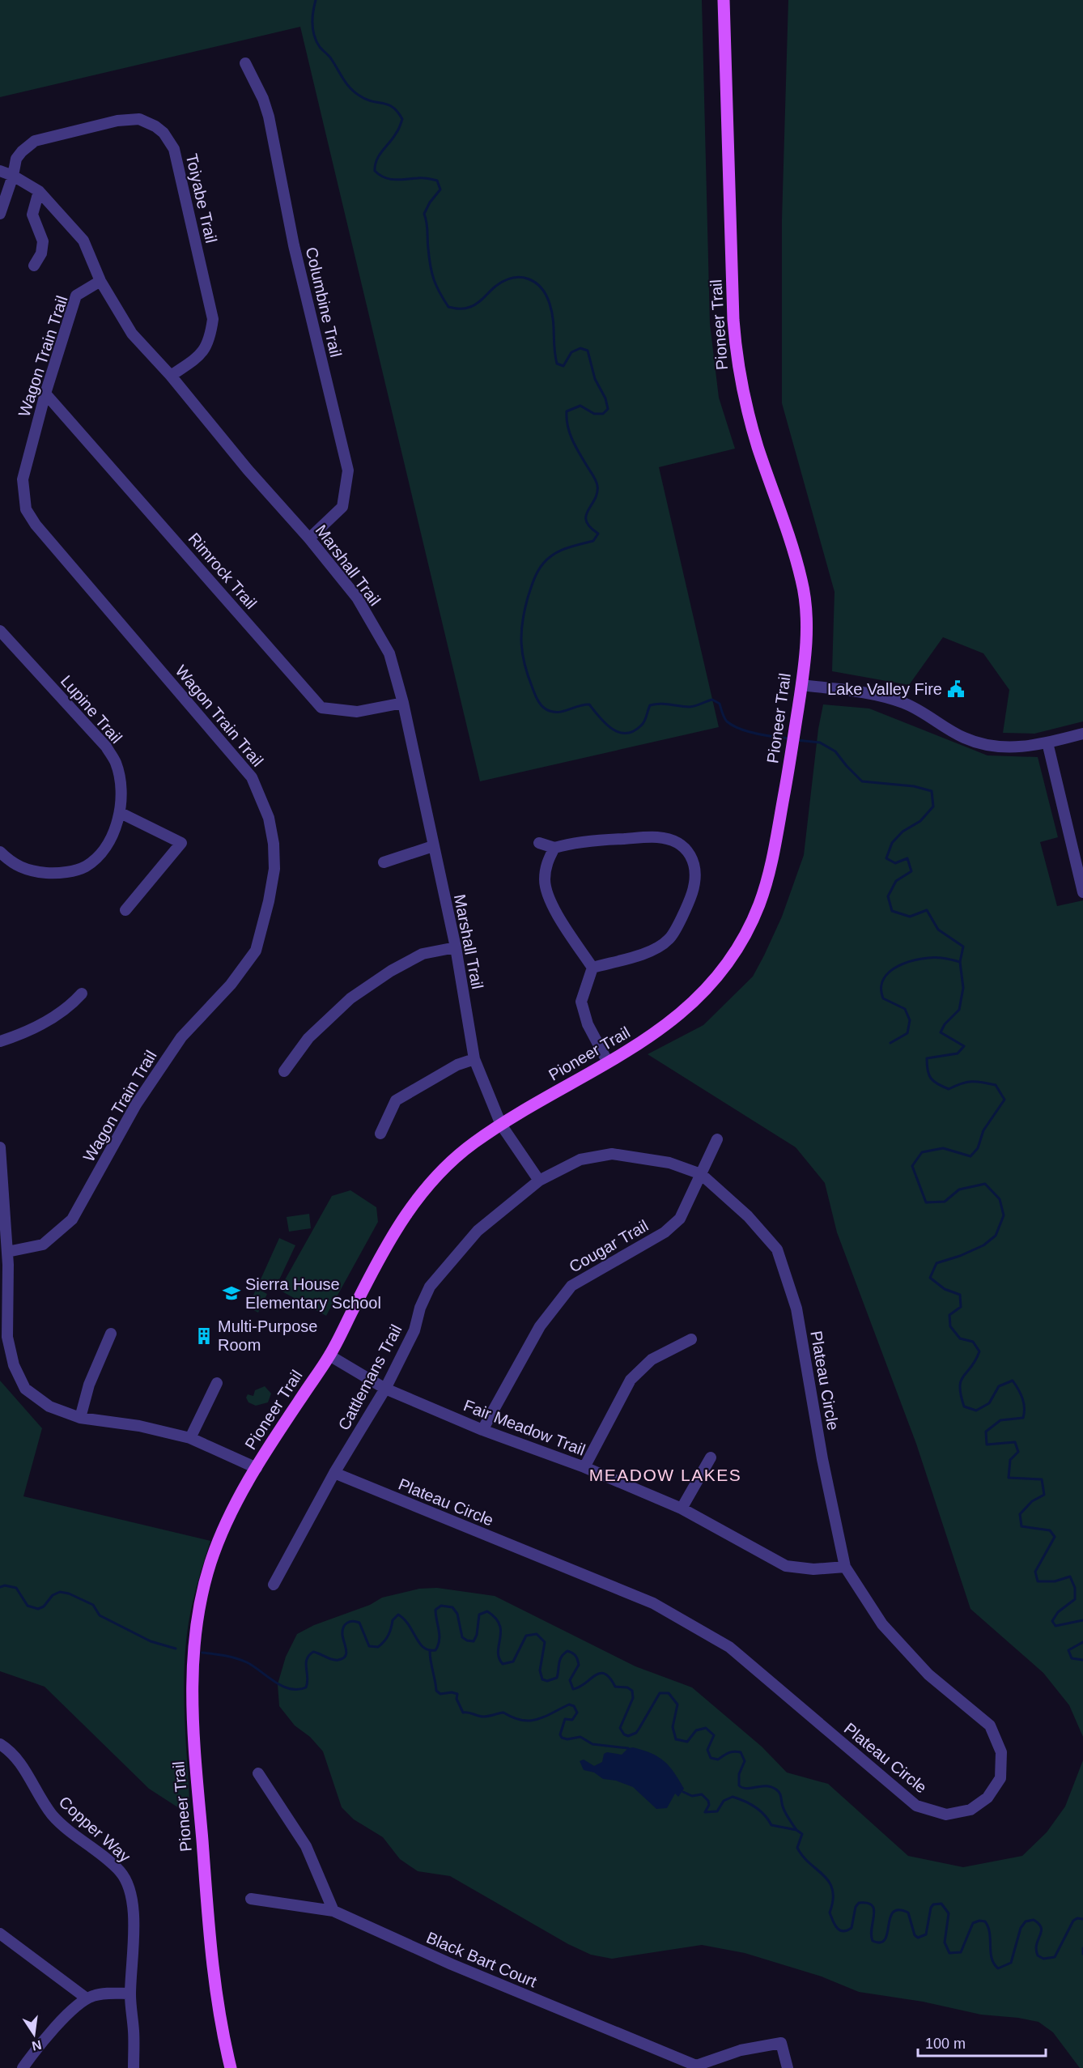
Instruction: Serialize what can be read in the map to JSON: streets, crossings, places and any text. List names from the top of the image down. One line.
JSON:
{"streets":{"main road":["Pioneer Trail"],"street":["Toiyabe Trail","Columbine Trail","Wagon Train Trail","Marshall Trail","Rimrock Trail","Lupine Trail","Cougar Trail","Cattlemans Trail","Plateau Circle","Fair Meadow Trail","Copper Way","Black Bart Court"]},"crossings":[["Toiyabe Trail","Marshall Trail"],["Columbine Trail","Marshall Trail"],["Pioneer Trail","Marshall Trail"],["Pioneer Trail","Fair Meadow Trail"],["Wagon Train Trail","Marshall Trail"],["Wagon Train Trail","Rimrock Trail"],["Marshall Trail","Rimrock Trail"],["Marshall Trail","Cattlemans Trail"],["Cougar Trail","Cattlemans Trail"],["Cougar Trail","Plateau Circle"],["Cougar Trail","Fair Meadow Trail"],["Cattlemans Trail","Plateau Circle"],["Cattlemans Trail","Fair Meadow Trail"],["Plateau Circle","Fair Meadow Trail"]],"districts":["MEADOW LAKES"],"places":{"public building":["Lake Valley Fire"],"school or university":["Sierra House Elementary School"],"building":["Multi-Purpose Room"]},"scale_bar":"100 m","north":"bottom"}
